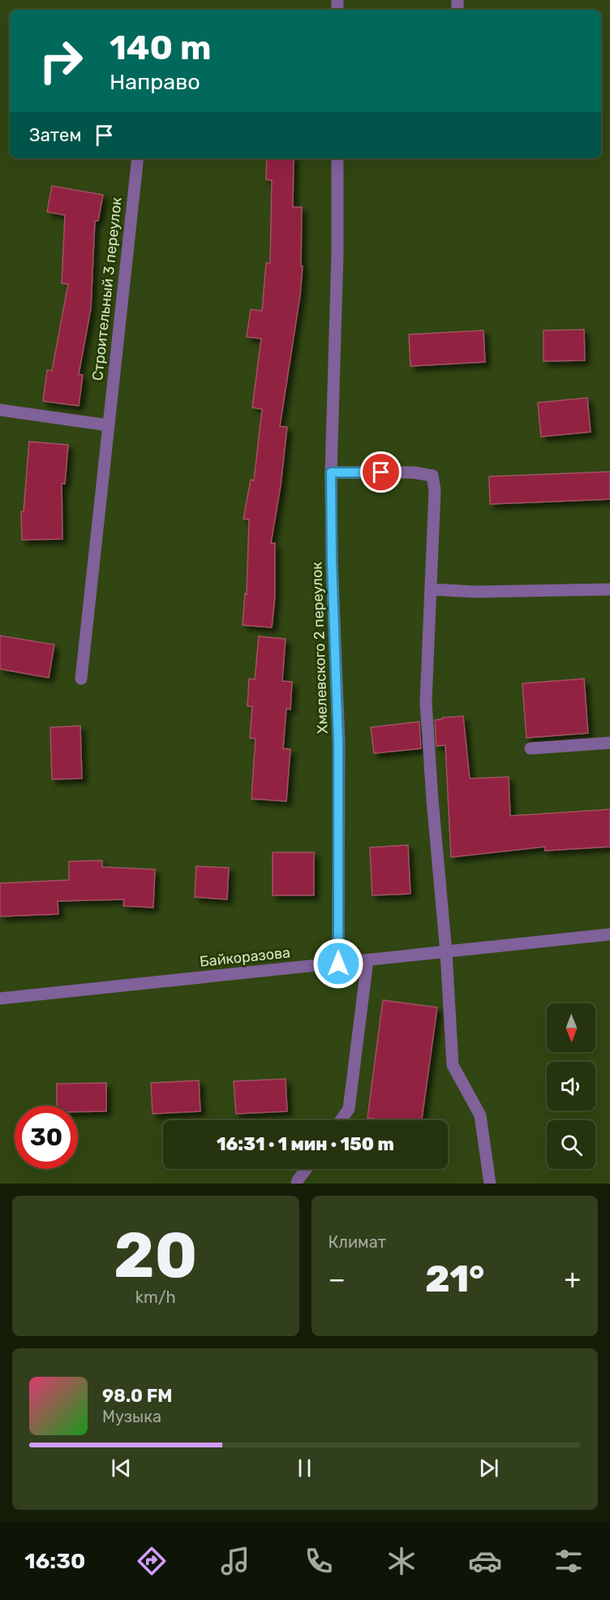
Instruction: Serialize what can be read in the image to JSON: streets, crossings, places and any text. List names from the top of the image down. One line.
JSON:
{"streets":{"street":["Строительный 3 переулок","Хмелевского 2 переулок","Байкоразова"]},"crossings":[["Хмелевского 2 переулок","Байкоразова"]],"north":"bottom","page":{"turn":["140 m","Направо"],"then":"Затем","limit":"30","trip":"16:31 · 1 мин · 150 m","tile":[["20","km/h"],"Климат"],"heat":["−","21°","+"],"song":["98.0 FM","Музыка"],"tabs":"16:30"}}
